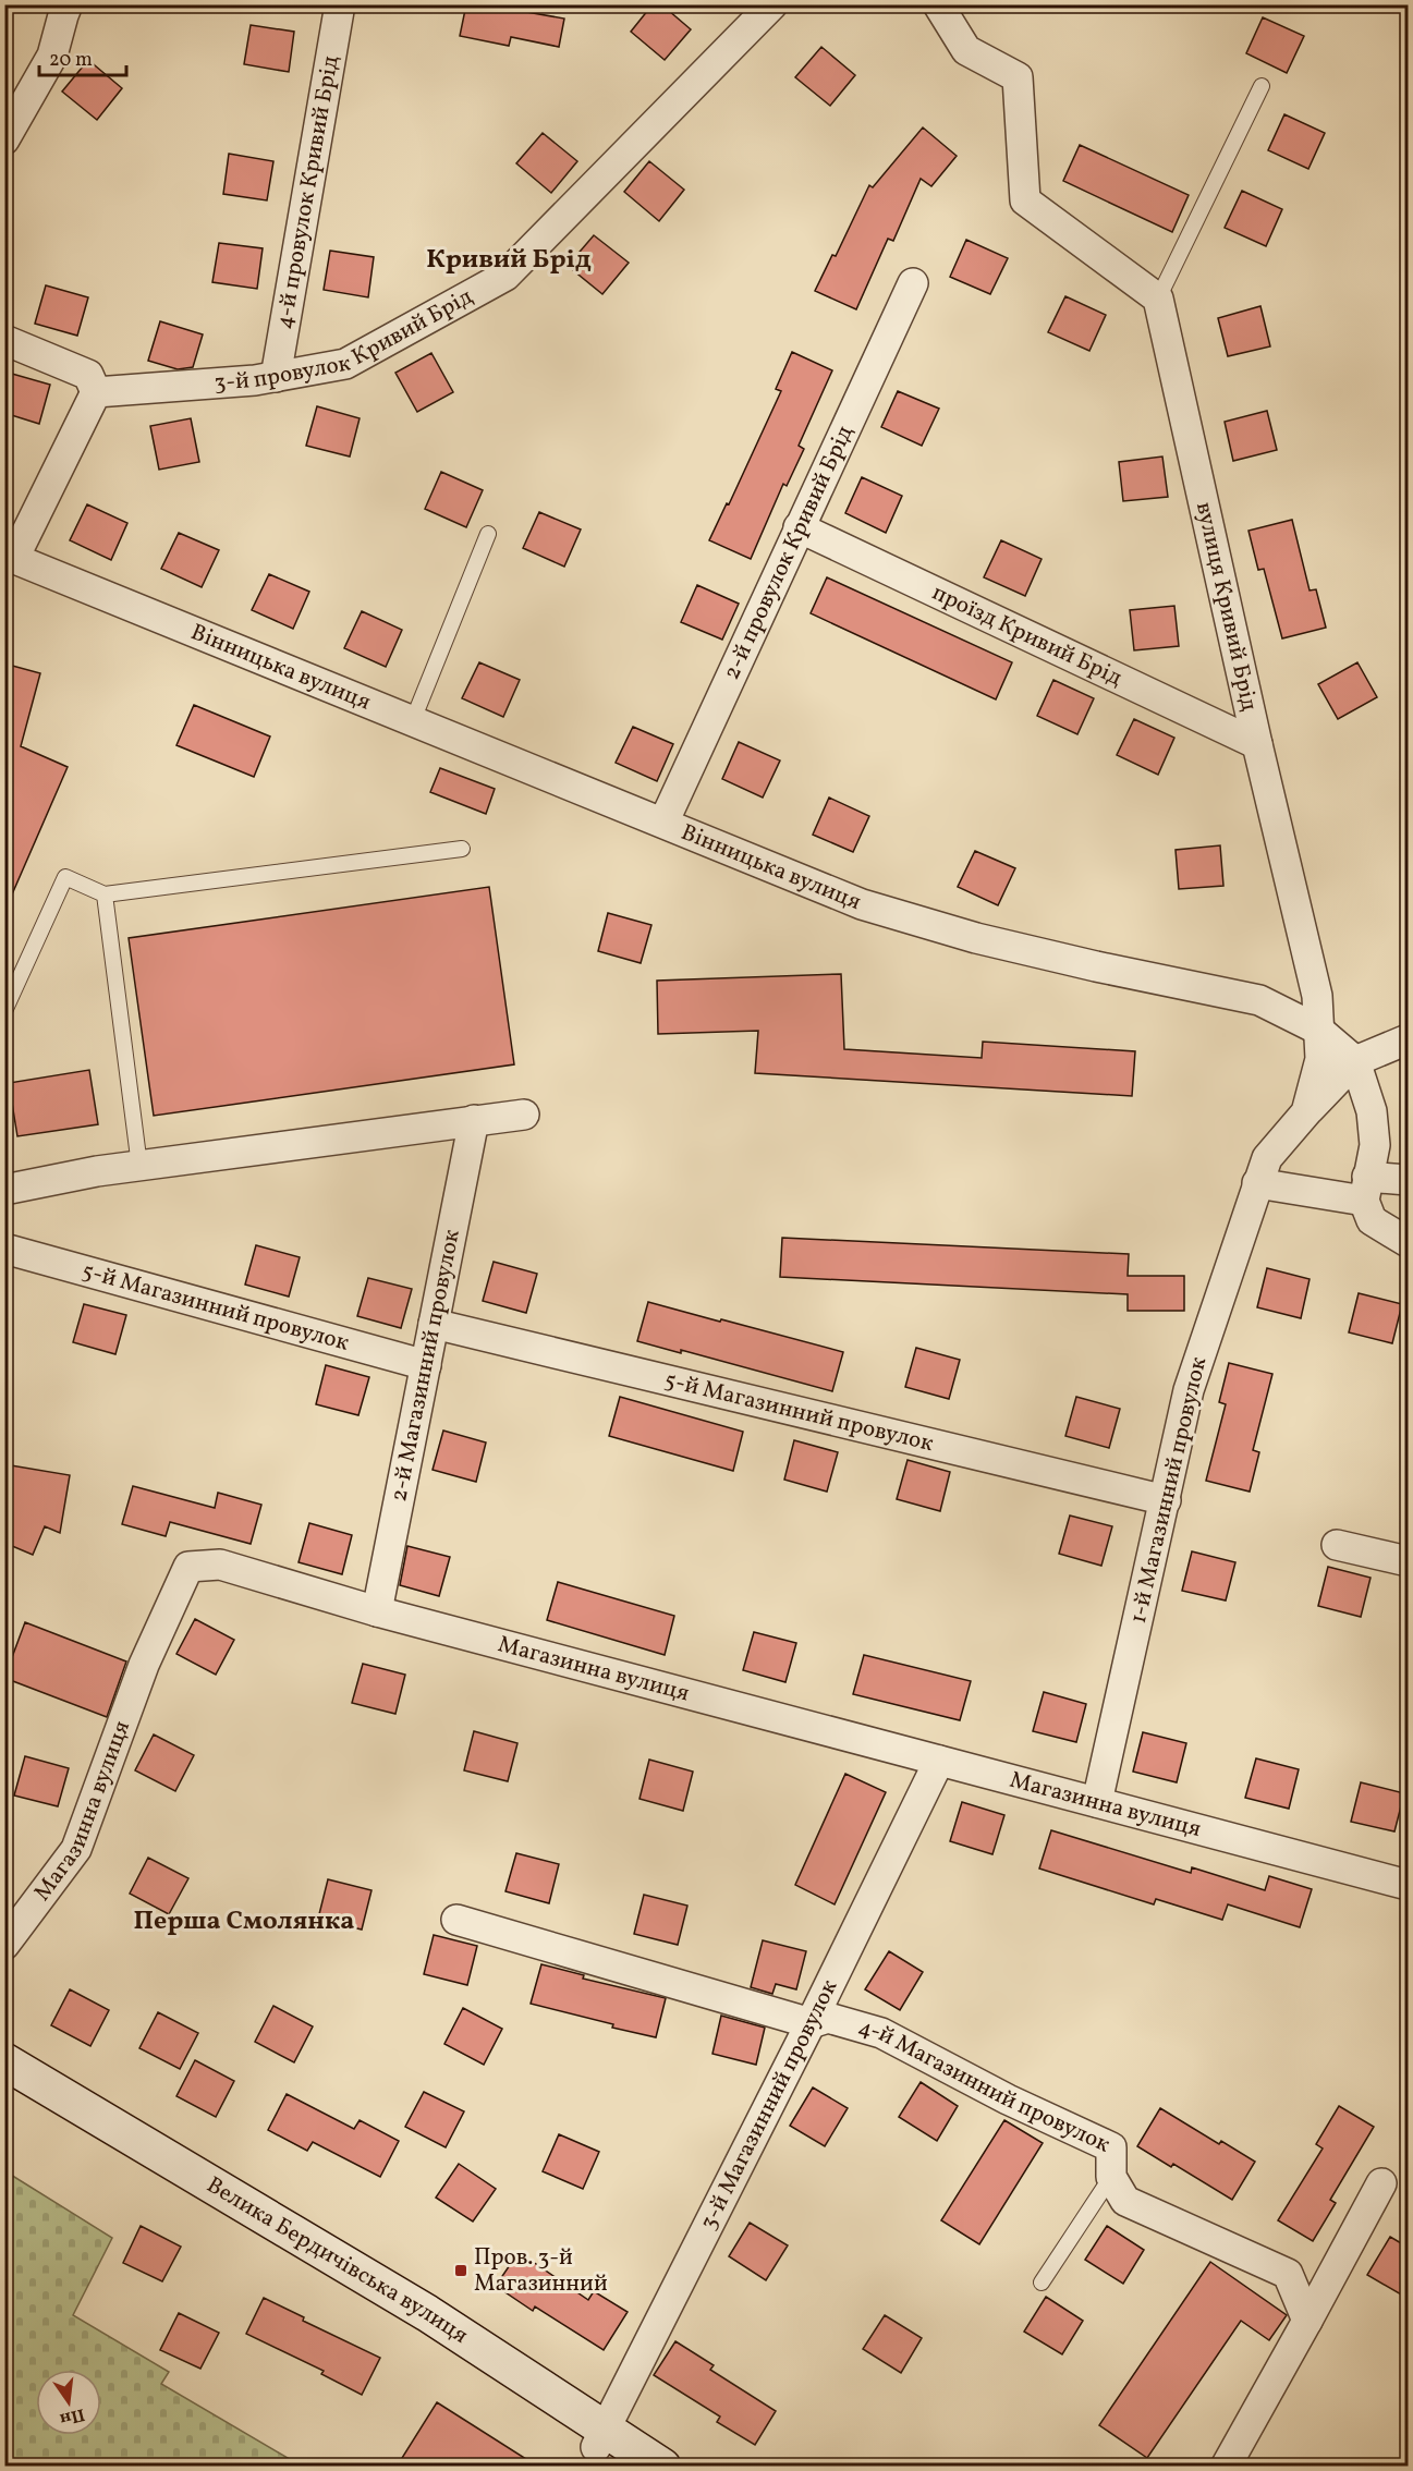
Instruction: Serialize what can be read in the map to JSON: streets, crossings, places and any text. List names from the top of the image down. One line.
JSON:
{"streets":{"main road":["Велика Бердичівська вулиця"],"street":["4-й провулок Кривий Брід","3-й провулок Кривий Брід","2-й провулок Кривий Брід","вулиця Кривий Брід","проїзд Кривий Брід","Вінницька вулиця","5-й Магазинний провулок","2-й Магазинний провулок","1-й Магазинний провулок","Магазинна вулиця","4-й Магазинний провулок","3-й Магазинний провулок"]},"crossings":[["4-й провулок Кривий Брід","3-й провулок Кривий Брід"],["2-й провулок Кривий Брід","проїзд Кривий Брід"],["2-й провулок Кривий Брід","Вінницька вулиця"],["вулиця Кривий Брід","проїзд Кривий Брід"],["вулиця Кривий Брід","Вінницька вулиця"],["вулиця Кривий Брід","1-й Магазинний провулок"],["5-й Магазинний провулок","2-й Магазинний провулок"],["5-й Магазинний провулок","1-й Магазинний провулок"],["2-й Магазинний провулок","Магазинна вулиця"],["1-й Магазинний провулок","Магазинна вулиця"],["Магазинна вулиця","3-й Магазинний провулок"],["4-й Магазинний провулок","3-й Магазинний провулок"],["3-й Магазинний провулок","Велика Бердичівська вулиця"]],"districts":["Кривий Брід","Перша Смолянка"],"places":{"transit":["Пров. 3-й Магазинний"]},"scale_bar":"20 m","north":"bottom"}
